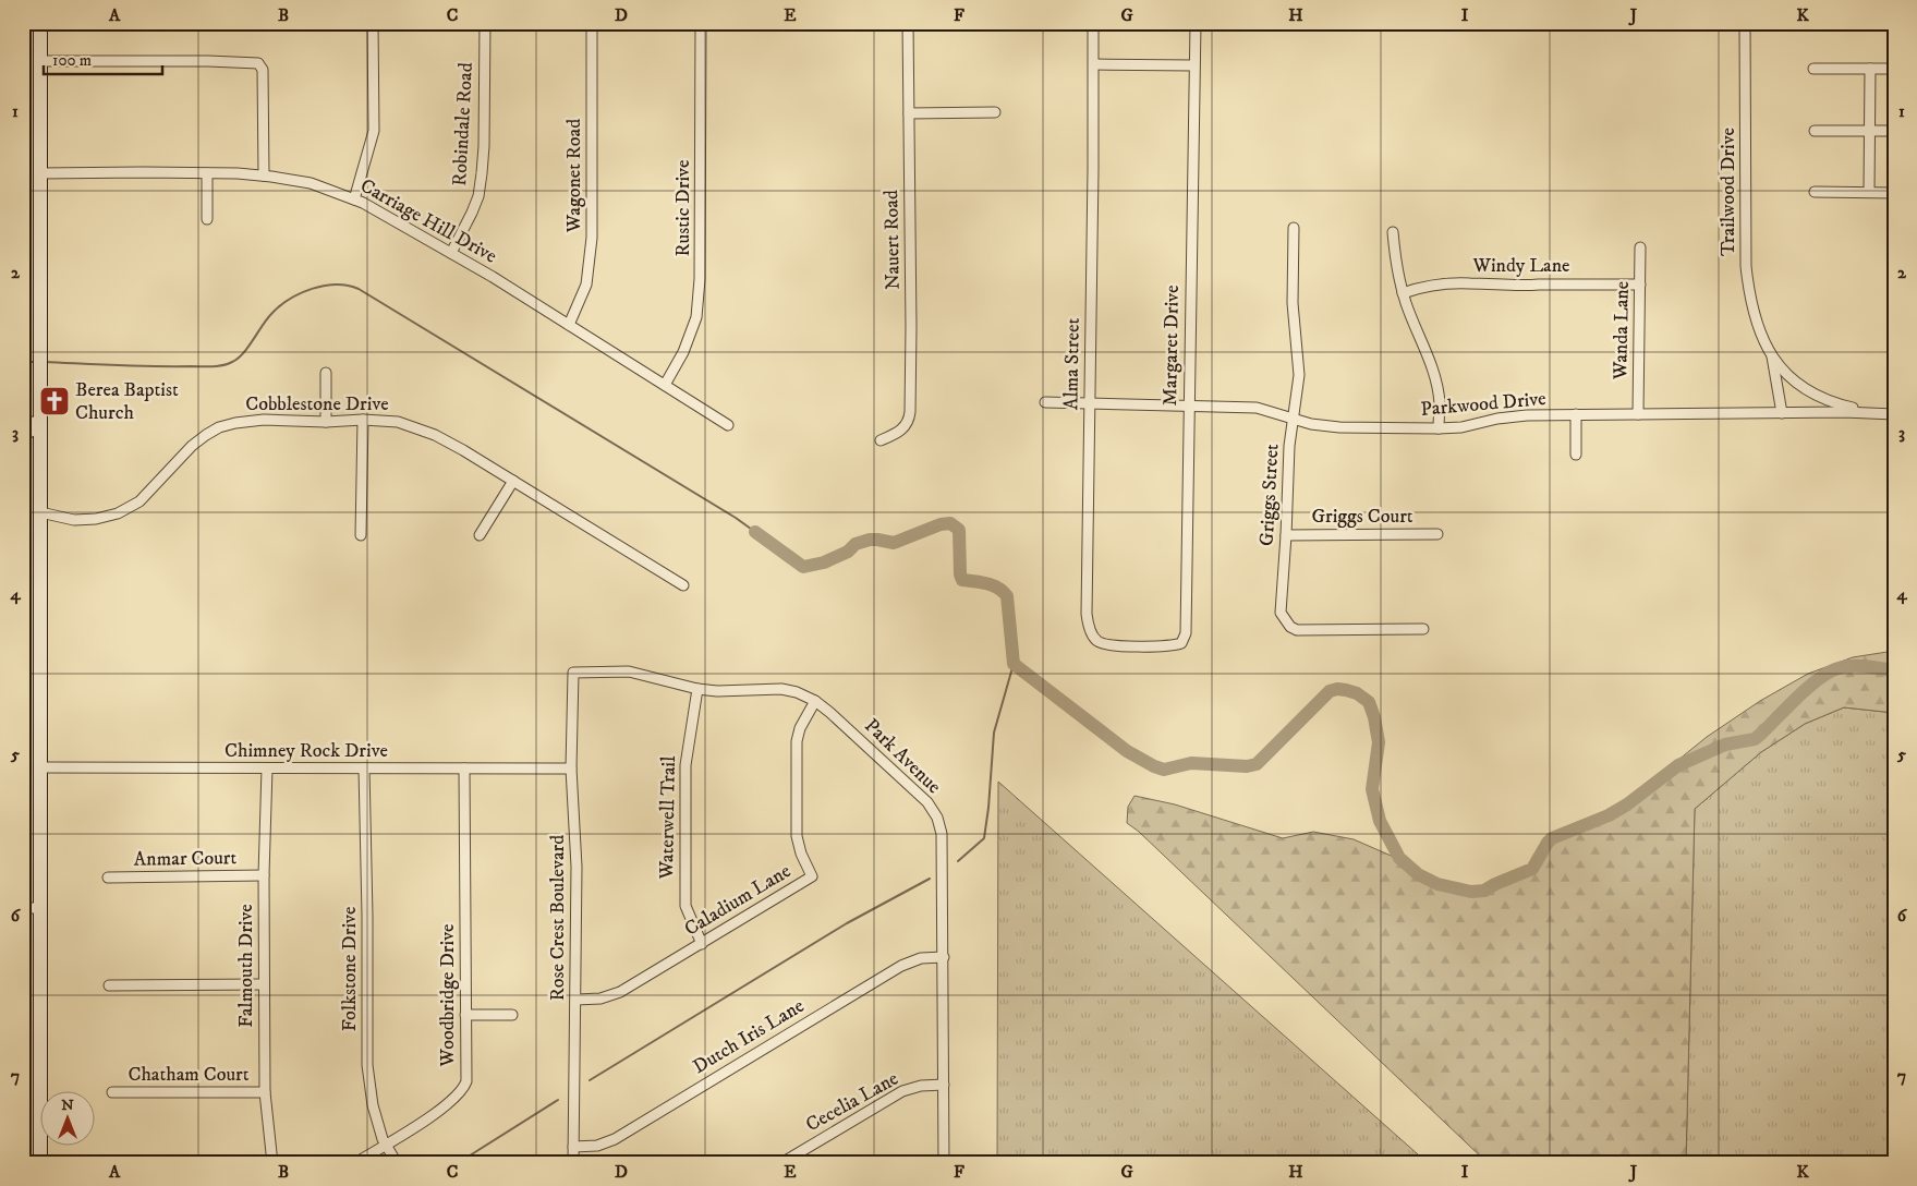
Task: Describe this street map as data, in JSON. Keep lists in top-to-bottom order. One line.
{"streets":{"street":["Robindale Road","Wagonet Road","Trailwood Drive","Rustic Drive","Carriage Hill Drive","Nauert Road","Windy Lane","Wanda Lane","Margaret Drive","Alma Street","Cobblestone Drive","Parkwood Drive","Griggs Street","Griggs Court","Chimney Rock Drive","Park Avenue","Waterwell Trail","Anmar Court","Caladium Lane","Rose Crest Boulevard","Falmouth Drive","Folkstone Drive","Woodbridge Drive","Dutch Iris Lane","Chatham Court","Cecelia Lane"]},"crossings":[["Robindale Road","Carriage Hill Drive"],["Wagonet Road","Carriage Hill Drive"],["Trailwood Drive","Parkwood Drive"],["Rustic Drive","Carriage Hill Drive"],["Windy Lane","Wanda Lane"],["Wanda Lane","Parkwood Drive"],["Margaret Drive","Alma Street"],["Margaret Drive","Parkwood Drive"],["Alma Street","Parkwood Drive"],["Parkwood Drive","Griggs Street"],["Griggs Street","Griggs Court"],["Chimney Rock Drive","Rose Crest Boulevard"],["Chimney Rock Drive","Falmouth Drive"],["Chimney Rock Drive","Folkstone Drive"],["Chimney Rock Drive","Woodbridge Drive"],["Park Avenue","Waterwell Trail"],["Park Avenue","Caladium Lane"],["Park Avenue","Rose Crest Boulevard"],["Park Avenue","Dutch Iris Lane"],["Park Avenue","Cecelia Lane"],["Waterwell Trail","Caladium Lane"],["Anmar Court","Falmouth Drive"],["Caladium Lane","Rose Crest Boulevard"],["Rose Crest Boulevard","Dutch Iris Lane"],["Falmouth Drive","Chatham Court"],["Folkstone Drive","Woodbridge Drive"]],"places":{"church":["Berea Baptist Church"]},"scale_bar":"100 m","north":"top","grid":{"columns":["A","B","C","D","E","F","G","H","I","J","K"],"rows":["1","2","3","4","5","6","7"]}}
